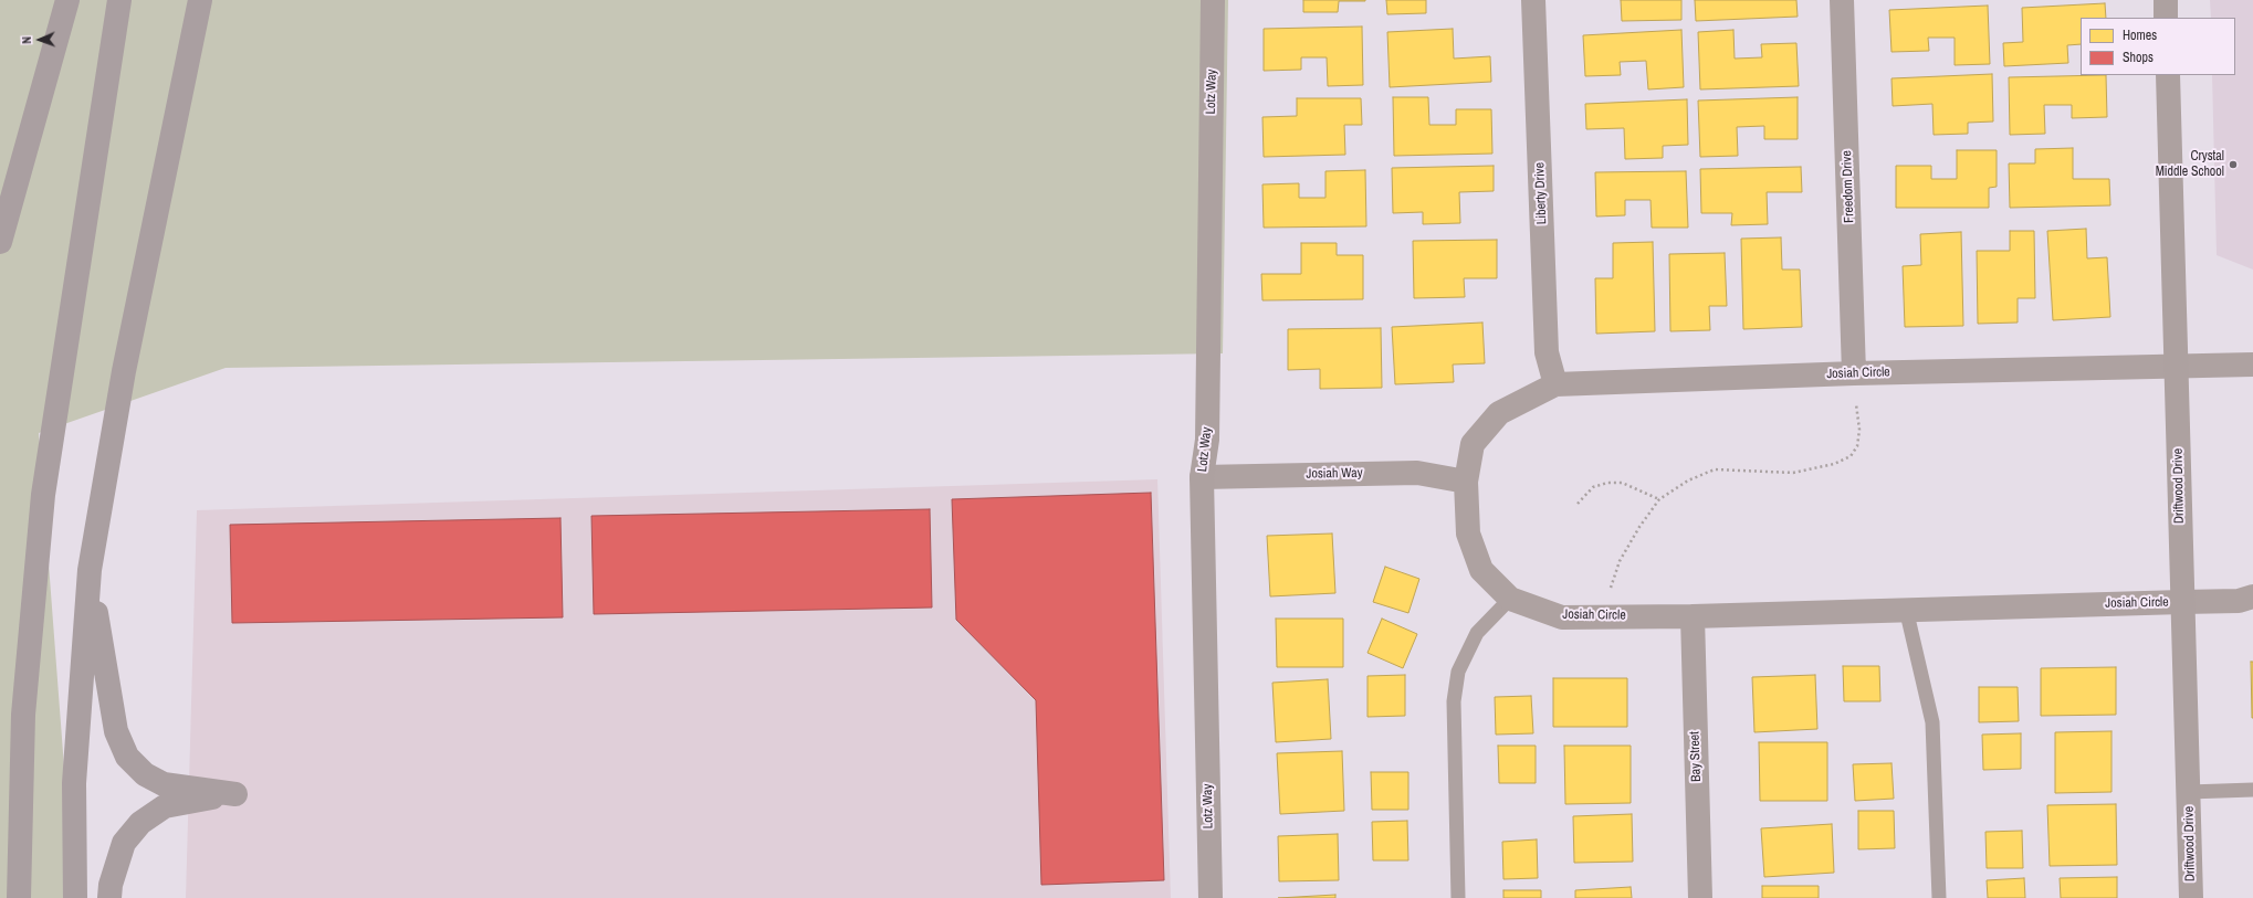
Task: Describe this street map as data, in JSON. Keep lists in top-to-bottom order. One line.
{"streets":{"street":["Lotz Way","Freedom Drive","Liberty Drive","Josiah Circle","Josiah Way","Driftwood Drive","Bay Street"]},"crossings":[["Lotz Way","Josiah Way"],["Freedom Drive","Josiah Circle"],["Liberty Drive","Josiah Circle"],["Josiah Circle","Josiah Way"],["Josiah Circle","Driftwood Drive"],["Josiah Circle","Bay Street"]],"places":["Crystal Middle School"],"legend":["Homes","Shops"],"north":"left"}
